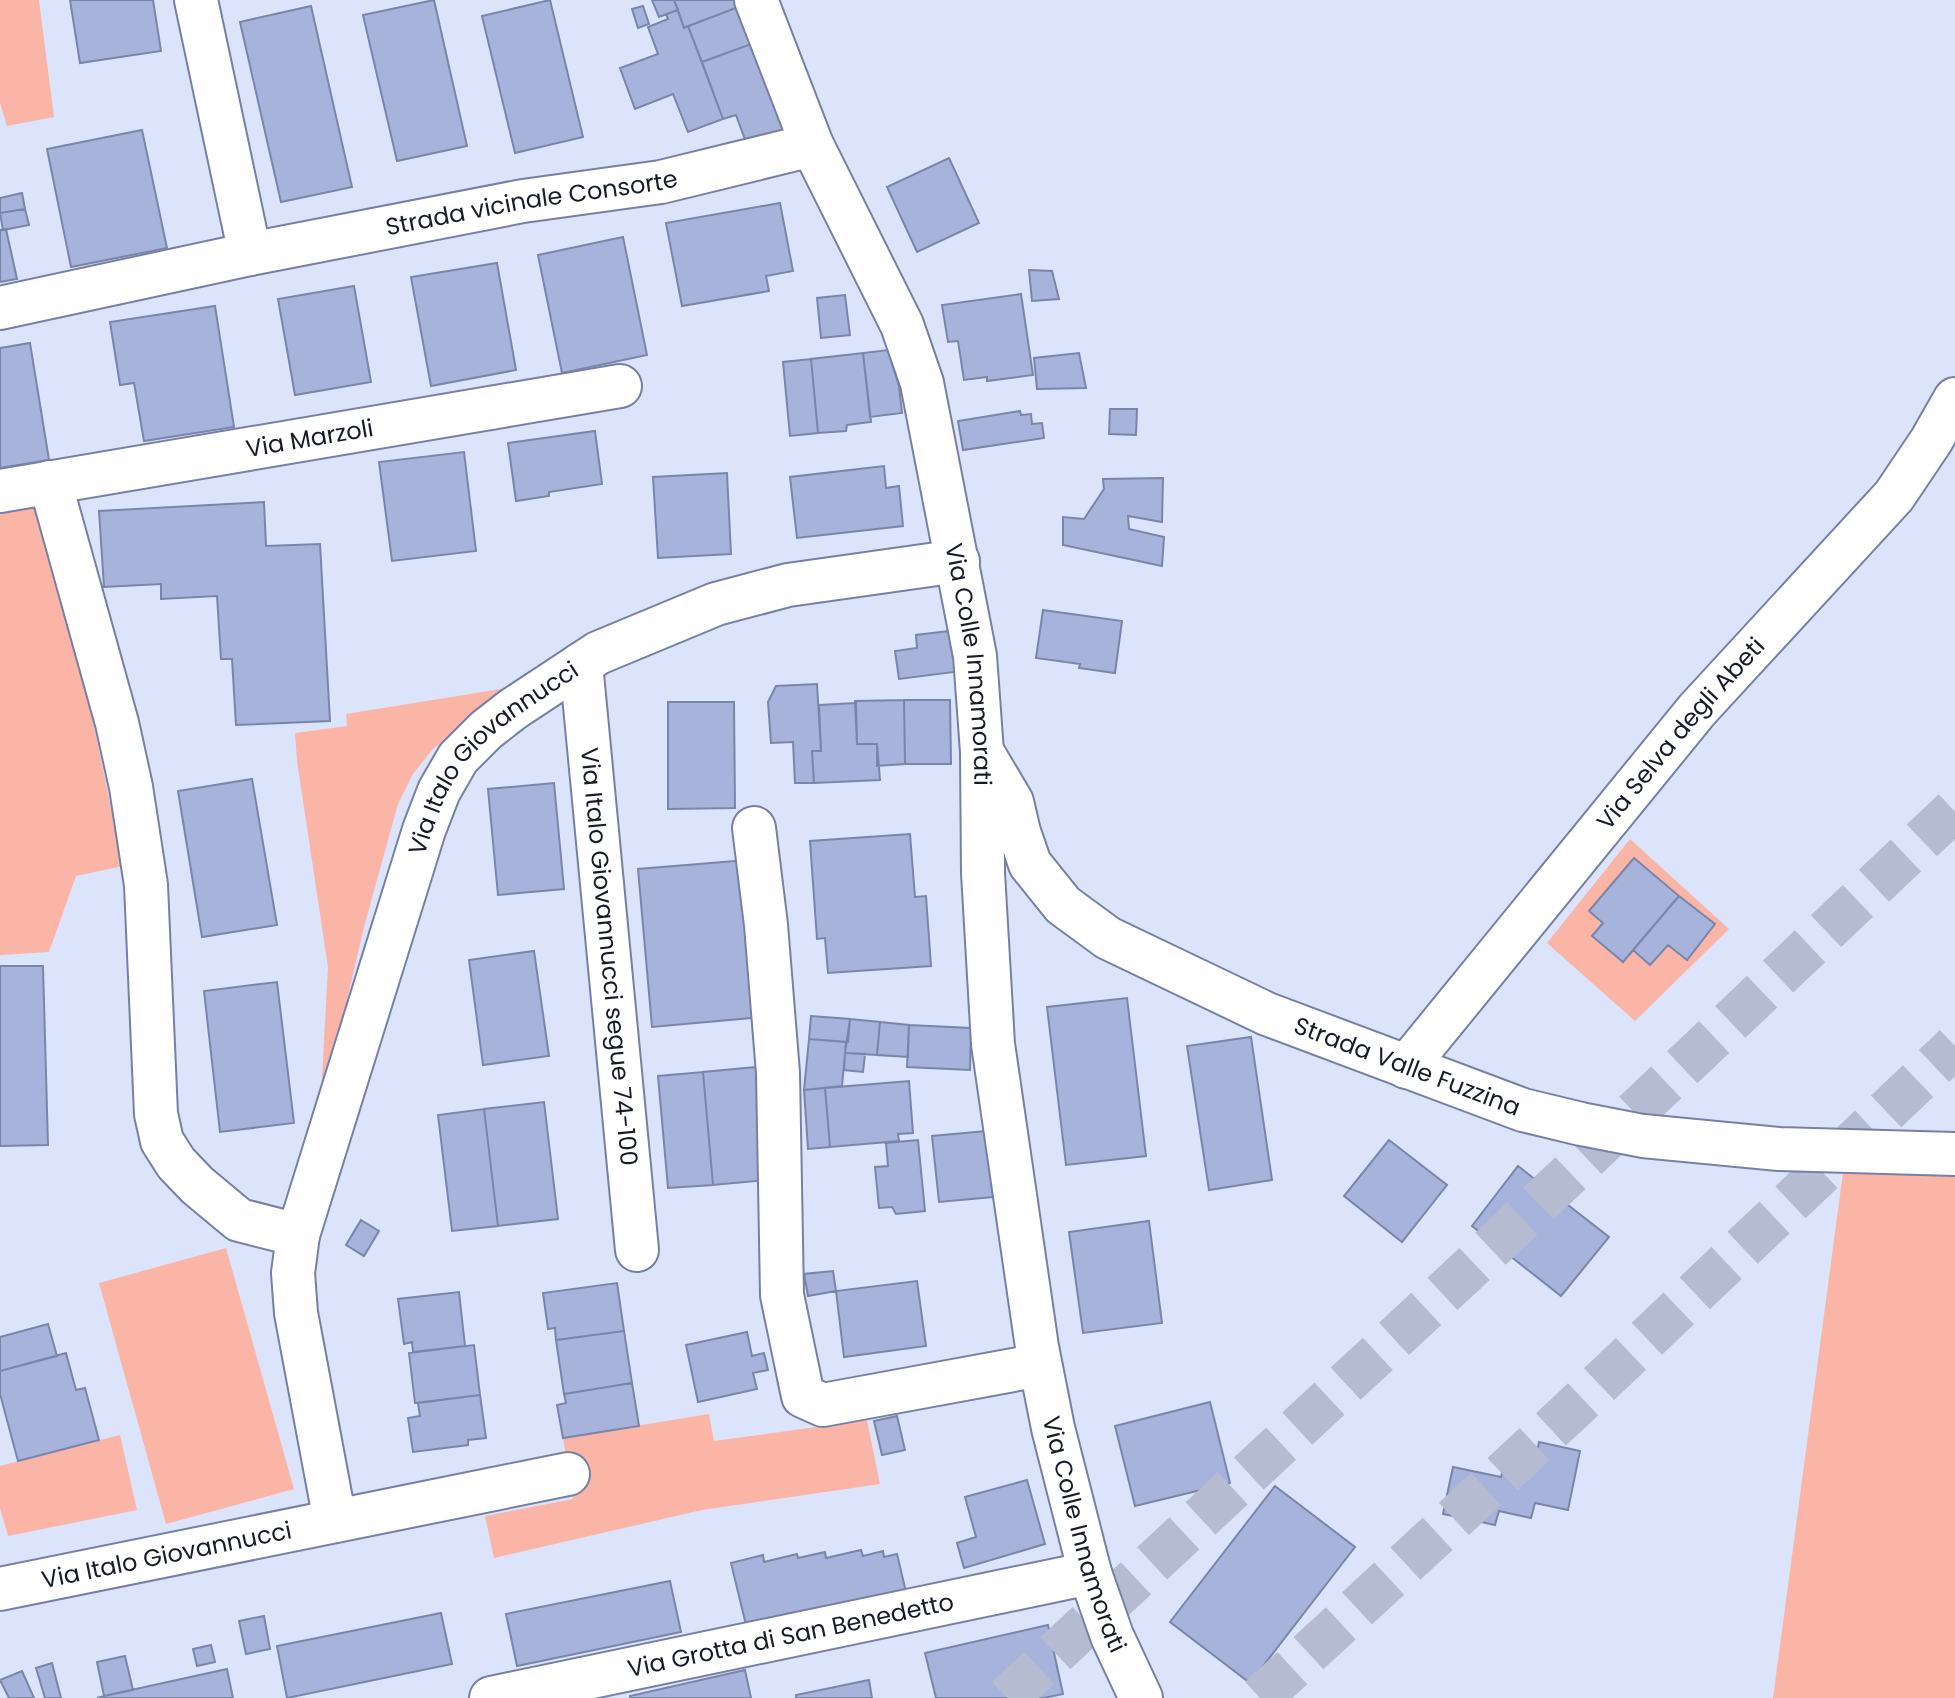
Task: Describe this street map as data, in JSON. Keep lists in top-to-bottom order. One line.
{"streets":{"street":["Strada vicinale Consorte","Via Marzoli","Via Colle Innamorati","Via Selva degli Abeti","Via Italo Giovannucci","Via Italo Giovannucci segue 74-100","Strada Valle Fuzzina","Via Grotta di San Benedetto"]},"crossings":[["Strada vicinale Consorte","Via Colle Innamorati"],["Via Colle Innamorati","Via Italo Giovannucci"],["Via Colle Innamorati","Strada Valle Fuzzina"],["Via Colle Innamorati","Via Grotta di San Benedetto"],["Via Selva degli Abeti","Strada Valle Fuzzina"],["Via Italo Giovannucci","Via Italo Giovannucci segue 74-100"]]}
